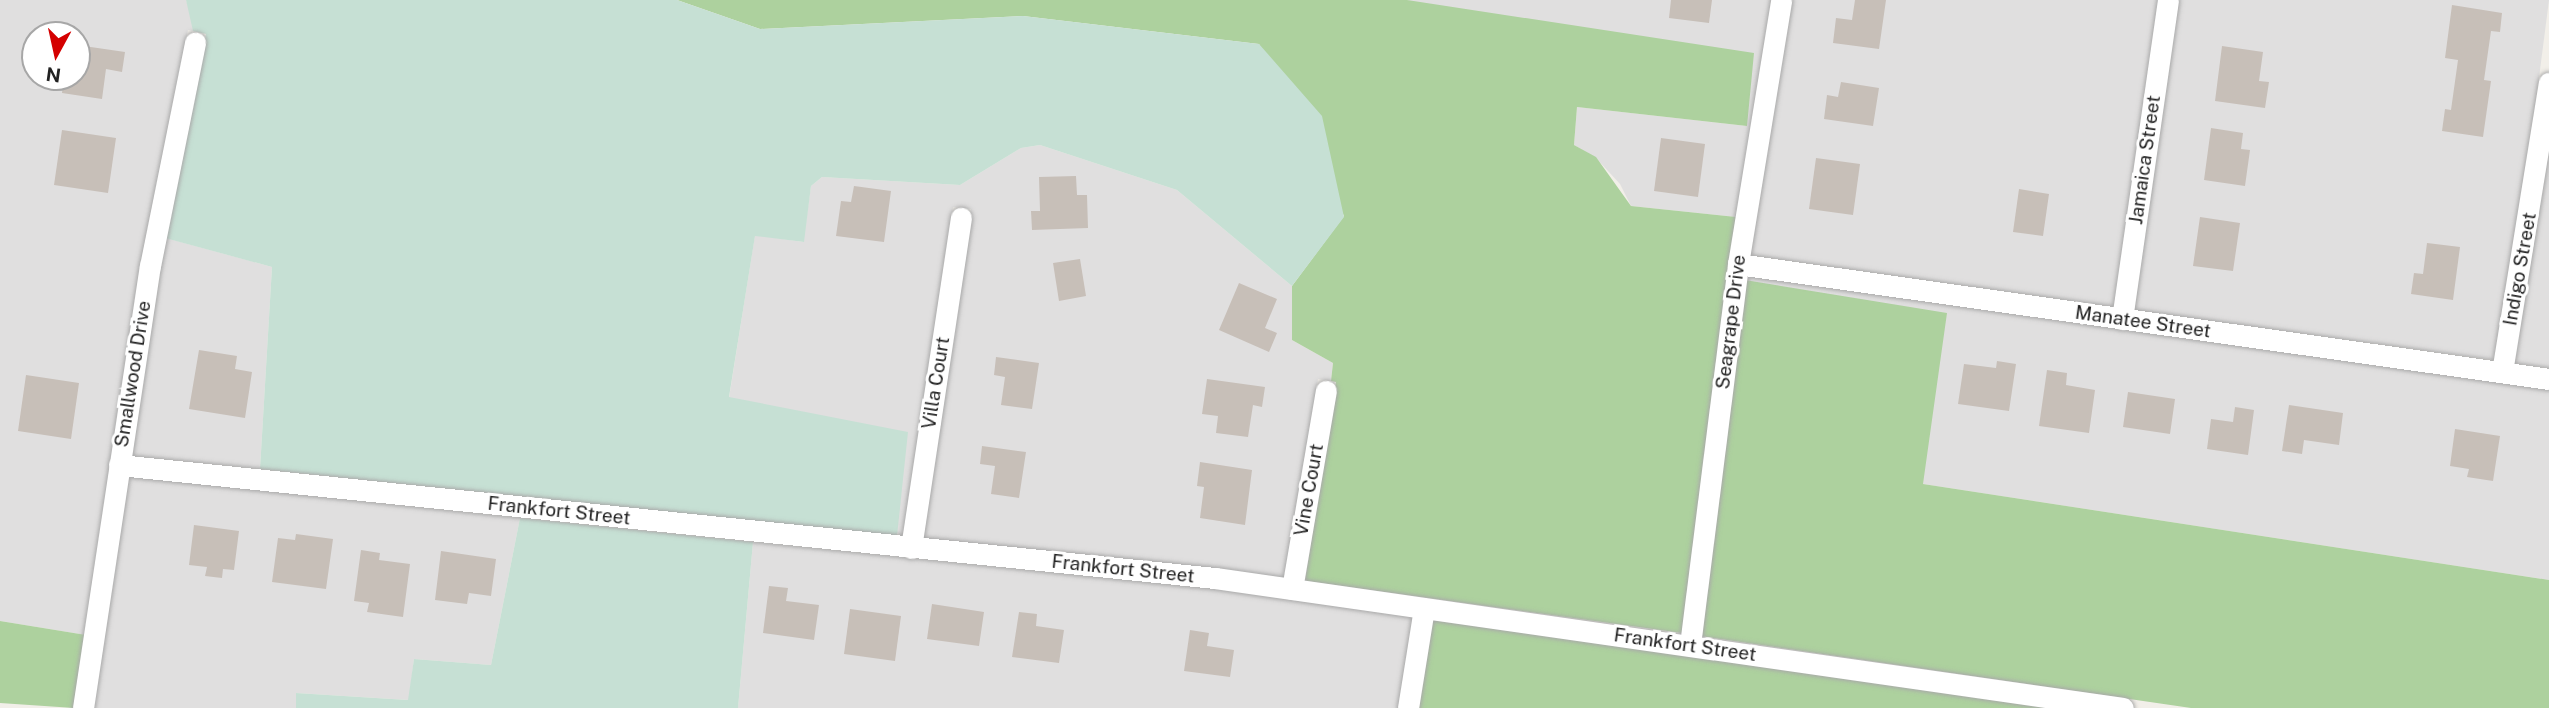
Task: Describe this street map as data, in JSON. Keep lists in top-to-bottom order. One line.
{"streets":{"street":["Jamaica Street","Indigo Street","Seagrape Drive","Manatee Street","Smallwood Drive","Villa Court","Vine Court","Frankfort Street"]},"crossings":[["Jamaica Street","Manatee Street"],["Indigo Street","Manatee Street"],["Seagrape Drive","Manatee Street"],["Seagrape Drive","Frankfort Street"],["Smallwood Drive","Frankfort Street"],["Villa Court","Frankfort Street"],["Vine Court","Frankfort Street"]],"north":"bottom"}
